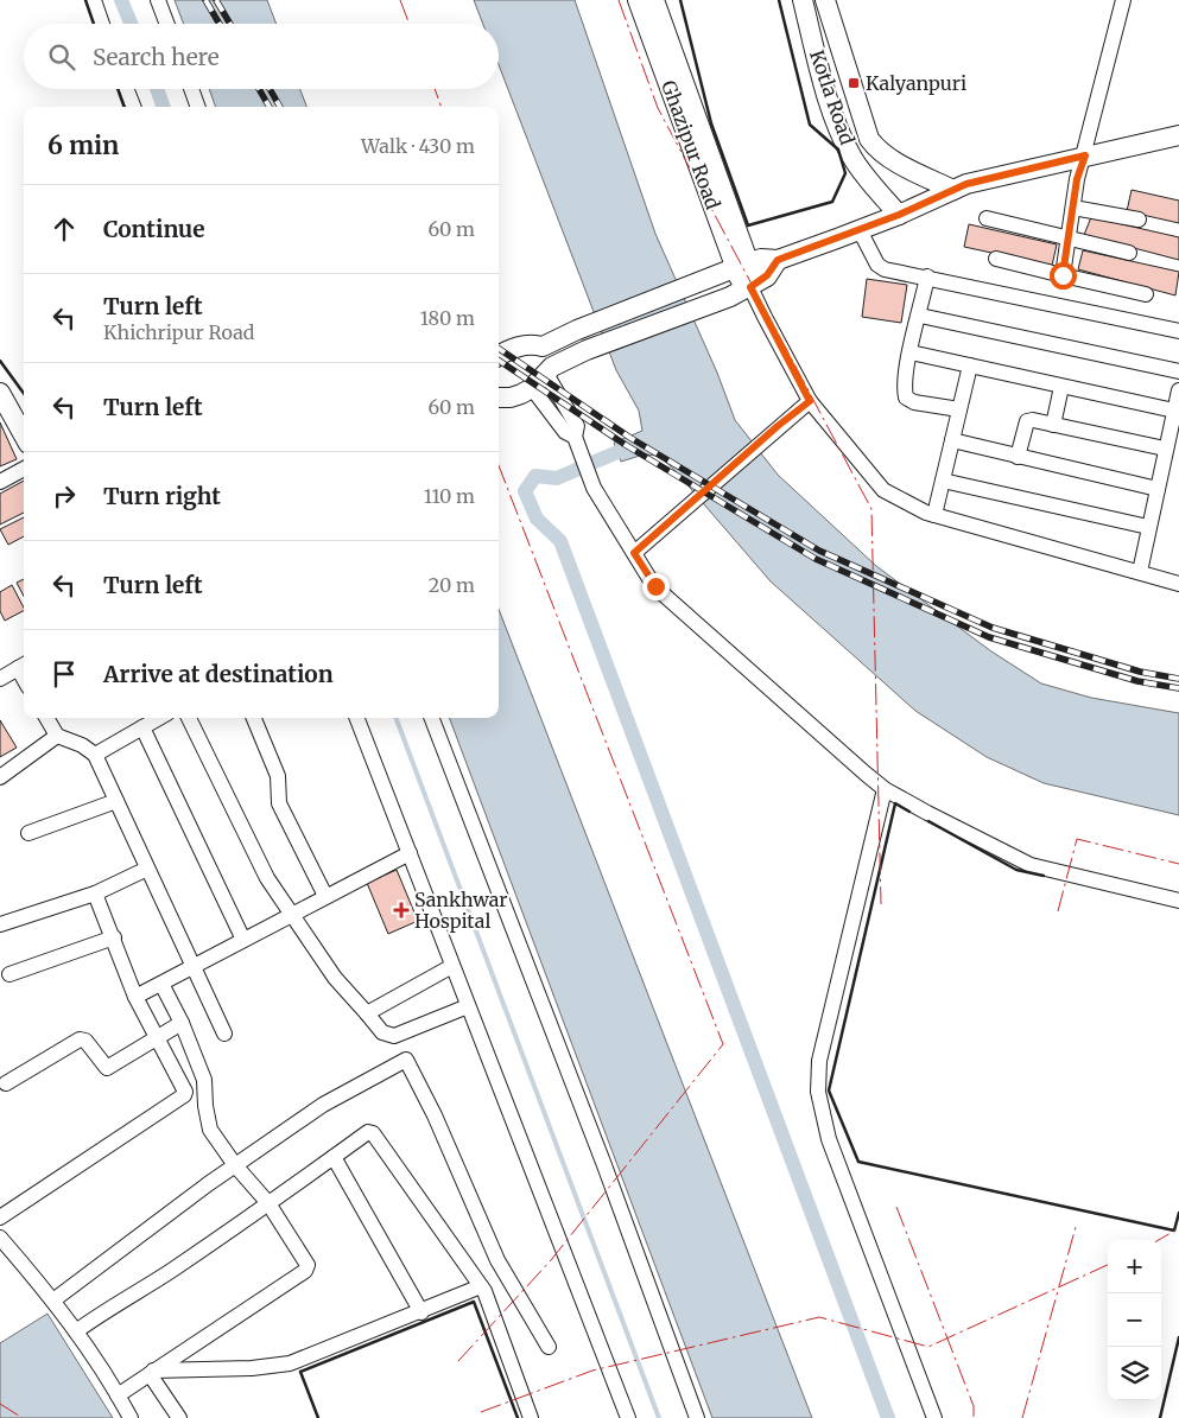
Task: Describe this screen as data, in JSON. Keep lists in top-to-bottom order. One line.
{"streets":{"main road":["Kotla Road","Ghazipur Road"]},"places":{"transit":["Kalyanpuri"],"health":["Sankhwar Hospital"]},"page":{"search":"Search here","heading":["6 min","Walk · 430 m"],"list":[["Continue","60 m"],["Turn left","Khichripur Road","180 m"],["Turn left","60 m"],["Turn right","110 m"],["Turn left","20 m"],"Arrive at destination"],"map_buttons":["+","−"]}}
